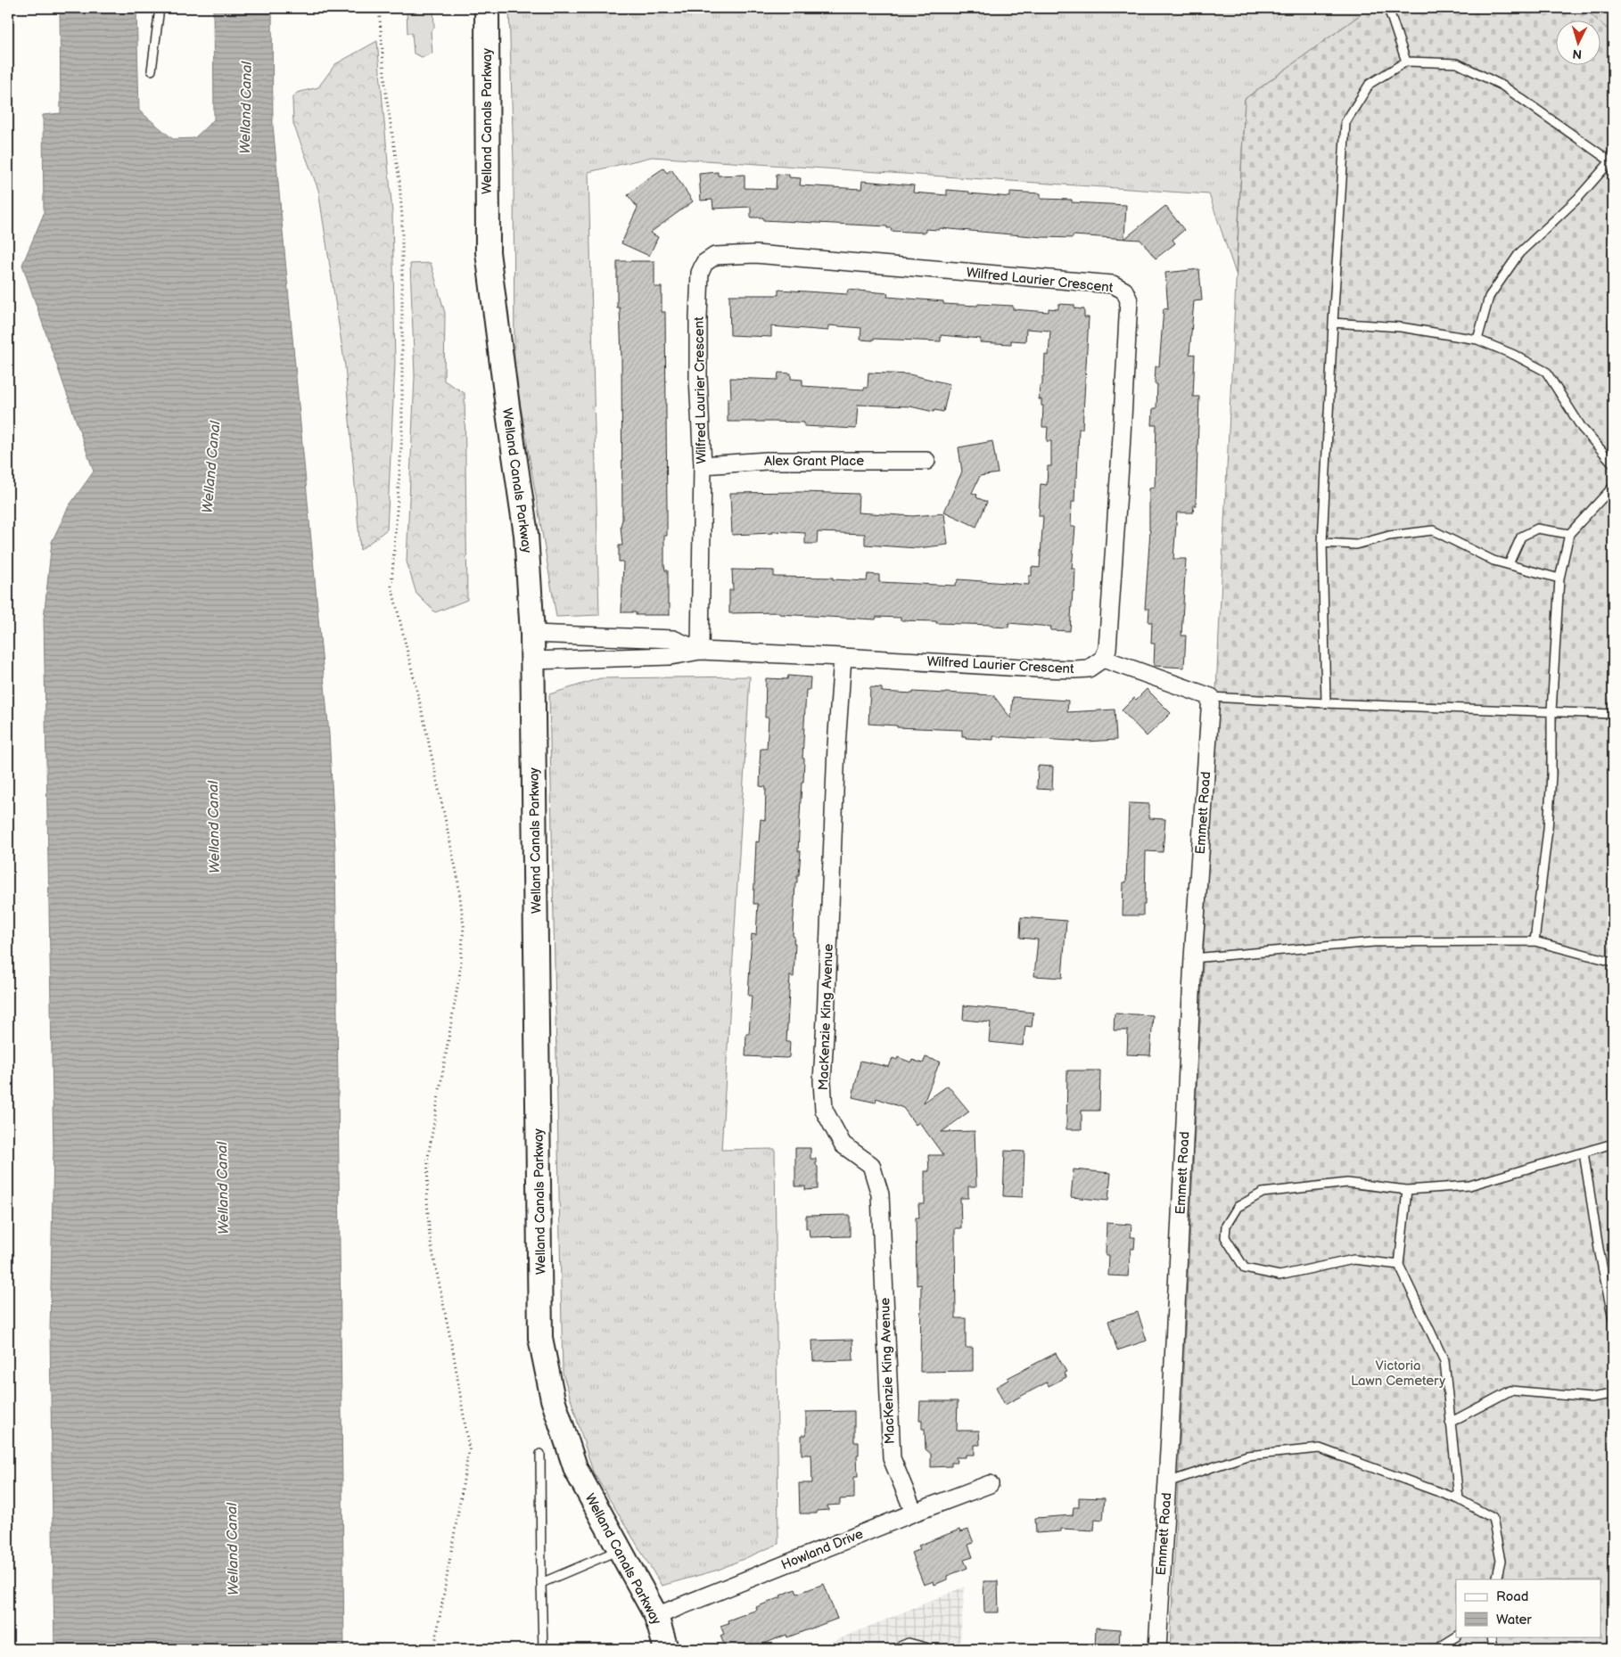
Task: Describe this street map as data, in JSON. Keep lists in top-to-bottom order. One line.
{"streets":{"main road":["Welland Canals Parkway"],"street":["Wilfred Laurier Crescent","Alex Grant Place","Emmett Road","MacKenzie King Avenue","Howland Drive"]},"crossings":[["Welland Canals Parkway","Wilfred Laurier Crescent"],["Welland Canals Parkway","Howland Drive"],["Wilfred Laurier Crescent","Alex Grant Place"],["Wilfred Laurier Crescent","MacKenzie King Avenue"],["MacKenzie King Avenue","Howland Drive"]],"water":["Welland Canal"],"parks":["Victoria Lawn Cemetery"],"legend":["Road","Water"],"north":"bottom"}
